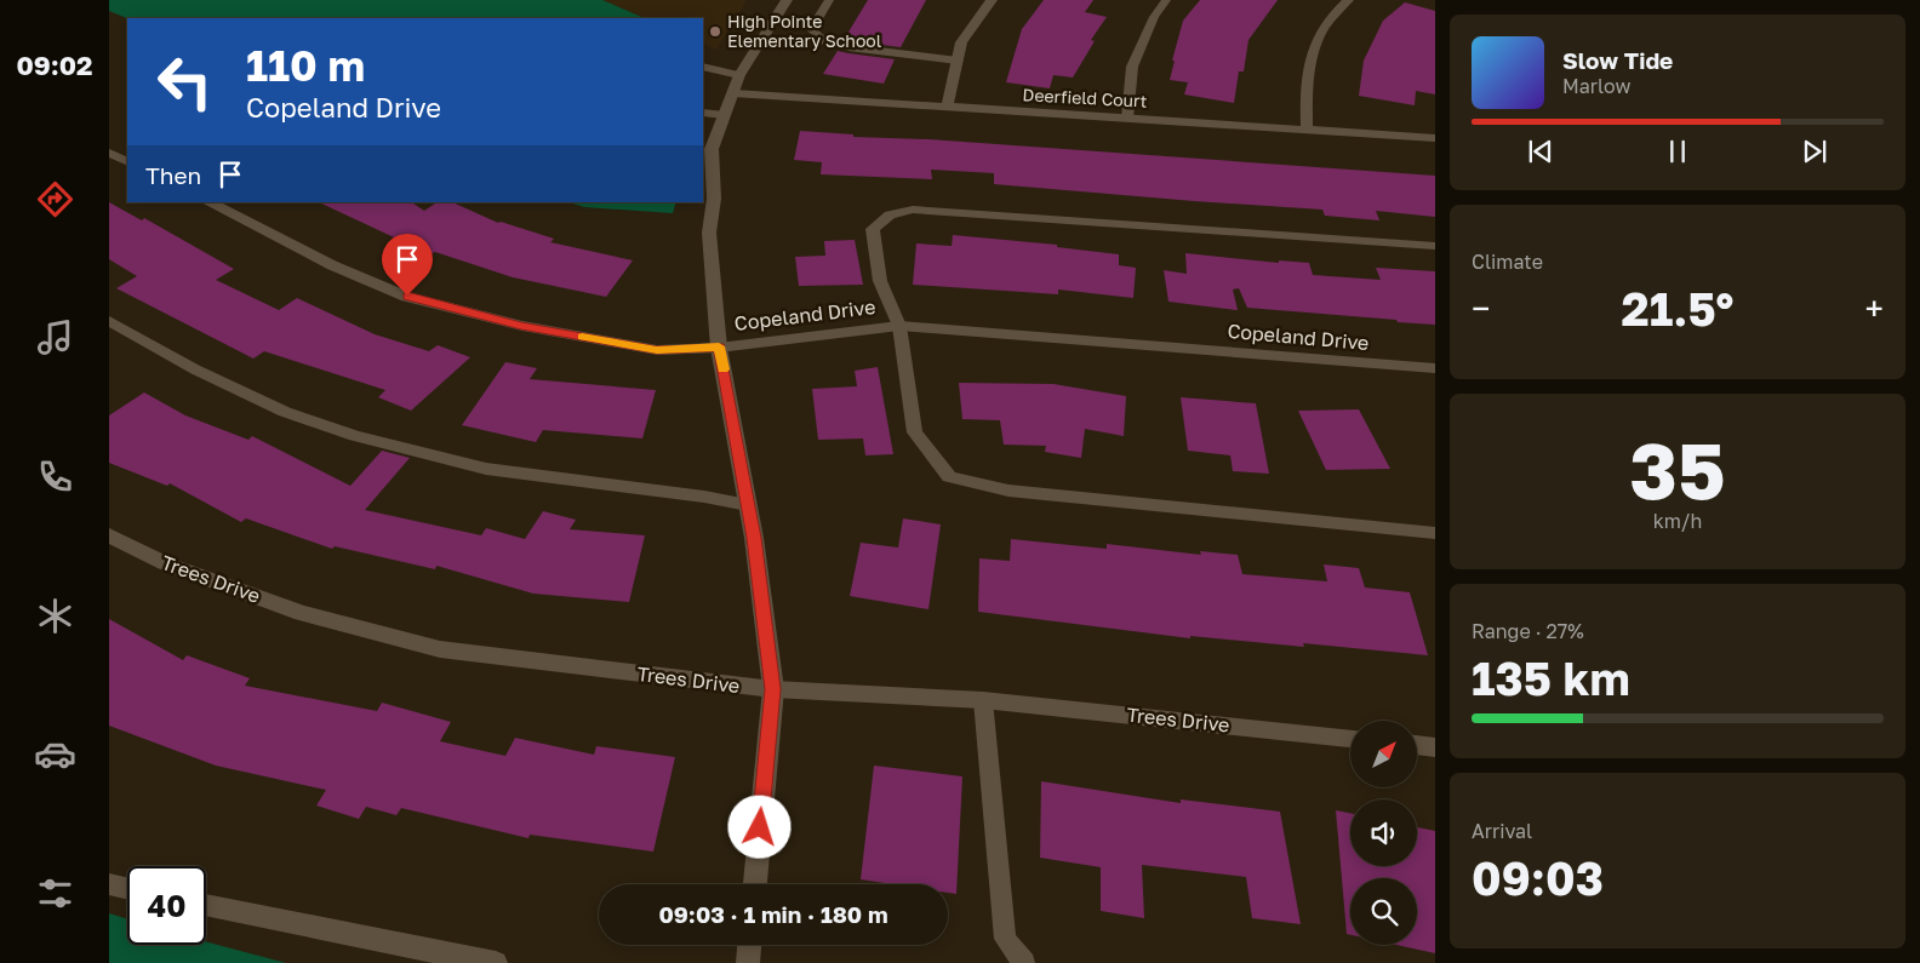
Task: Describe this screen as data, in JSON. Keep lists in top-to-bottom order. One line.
{"streets":{"street":["Deerfield Court","Copeland Drive","Trees Drive"]},"places":["High Pointe Elementary School"],"north":"top right","page":{"tabs":"09:02","turn":["110 m","Copeland Drive"],"song":["Slow Tide","Marlow"],"then":"Then","tile":["Climate",["35","km/h"],["Range · 27%","135 km"],["Arrival","09:03"]],"heat":["−","21.5°","+"],"limit":"40","trip":"09:03 · 1 min · 180 m"}}
